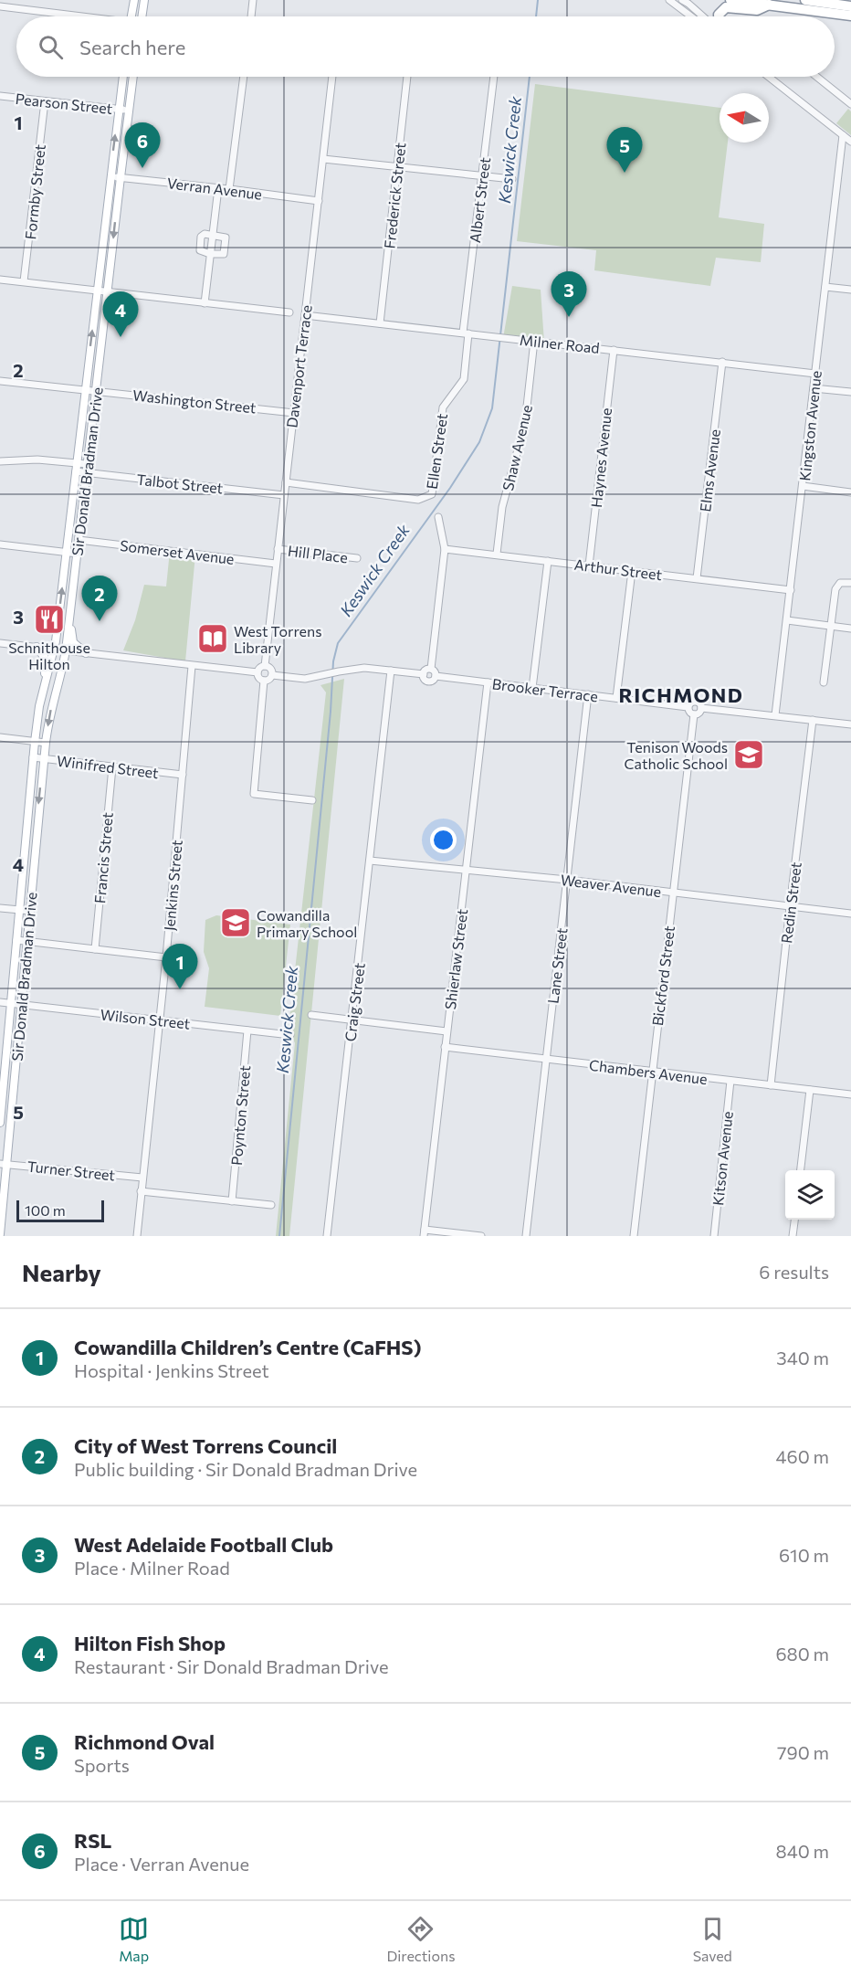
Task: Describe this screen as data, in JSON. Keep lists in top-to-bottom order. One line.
{"streets":{"main road":["Sir Donald Bradman Drive"],"street":["Pearson Street","Verran Avenue","Formby Street","Frederick Street","Albert Street","Milner Road","Davenport Terrace","Washington Street","Kingston Avenue","Shaw Avenue","Ellen Street","Haynes Avenue","Elms Avenue","Talbot Street","Somerset Avenue","Hill Place","Arthur Street","Brooker Terrace","Winifred Street","Francis Street","Jenkins Street","Weaver Avenue","Redin Street","Shierlaw Street","Lane Street","Bickford Street","Craig Street","Wilson Street","Chambers Avenue","Poynton Street","Kitson Avenue","Turner Street"]},"crossings":[["Pearson Street","Formby Street"],["Pearson Street","Sir Donald Bradman Drive"],["Verran Avenue","Davenport Terrace"],["Verran Avenue","Sir Donald Bradman Drive"],["Frederick Street","Milner Road"],["Albert Street","Milner Road"],["Albert Street","Ellen Street"],["Milner Road","Davenport Terrace"],["Milner Road","Kingston Avenue"],["Milner Road","Shaw Avenue"],["Milner Road","Ellen Street"],["Milner Road","Haynes Avenue"],["Milner Road","Elms Avenue"],["Davenport Terrace","Washington Street"],["Davenport Terrace","Ellen Street"],["Davenport Terrace","Talbot Street"],["Davenport Terrace","Somerset Avenue"],["Davenport Terrace","Hill Place"],["Washington Street","Sir Donald Bradman Drive"],["Kingston Avenue","Arthur Street"],["Shaw Avenue","Arthur Street"],["Haynes Avenue","Arthur Street"],["Elms Avenue","Arthur Street"],["Sir Donald Bradman Drive","Talbot Street"],["Sir Donald Bradman Drive","Somerset Avenue"],["Sir Donald Bradman Drive","Winifred Street"],["Sir Donald Bradman Drive","Wilson Street"],["Sir Donald Bradman Drive","Turner Street"],["Brooker Terrace","Shierlaw Street"],["Brooker Terrace","Lane Street"],["Brooker Terrace","Bickford Street"],["Winifred Street","Francis Street"],["Winifred Street","Jenkins Street"],["Jenkins Street","Wilson Street"],["Jenkins Street","Turner Street"],["Weaver Avenue","Redin Street"],["Weaver Avenue","Shierlaw Street"],["Weaver Avenue","Lane Street"],["Weaver Avenue","Bickford Street"],["Weaver Avenue","Craig Street"],["Redin Street","Chambers Avenue"],["Shierlaw Street","Chambers Avenue"],["Lane Street","Chambers Avenue"],["Bickford Street","Chambers Avenue"],["Wilson Street","Poynton Street"],["Chambers Avenue","Kitson Avenue"]],"districts":["RICHMOND"],"water":["Keswick Creek"],"places":{"restaurant":["Schnithouse Hilton"],"library":["West Torrens Library"],"school or university":["Tenison Woods Catholic School","Cowandilla Primary School"]},"scale_bar":"100 m","north":"left","page":{"search":"Search here","pins":["6","5","3","4","2","1"],"scale":"100 m","heading":["Nearby","6 results"],"list":[{"mark":"1","name":"Cowandilla Children’s Centre (CaFHS)","note":"Hospital · Jenkins Street","value":"340 m"},{"mark":"2","name":"City of West Torrens Council","note":"Public building · Sir Donald Bradman Drive","value":"460 m"},{"mark":"3","name":"West Adelaide Football Club","note":"Place · Milner Road","value":"610 m"},{"mark":"4","name":"Hilton Fish Shop","note":"Restaurant · Sir Donald Bradman Drive","value":"680 m"},{"mark":"5","name":"Richmond Oval","note":"Sports","value":"790 m"},{"mark":"6","name":"RSL","note":"Place · Verran Avenue","value":"840 m"}],"nav":["Map","Directions","Saved"]},"grid":{"rows":["1","2","3","4","5"]}}
